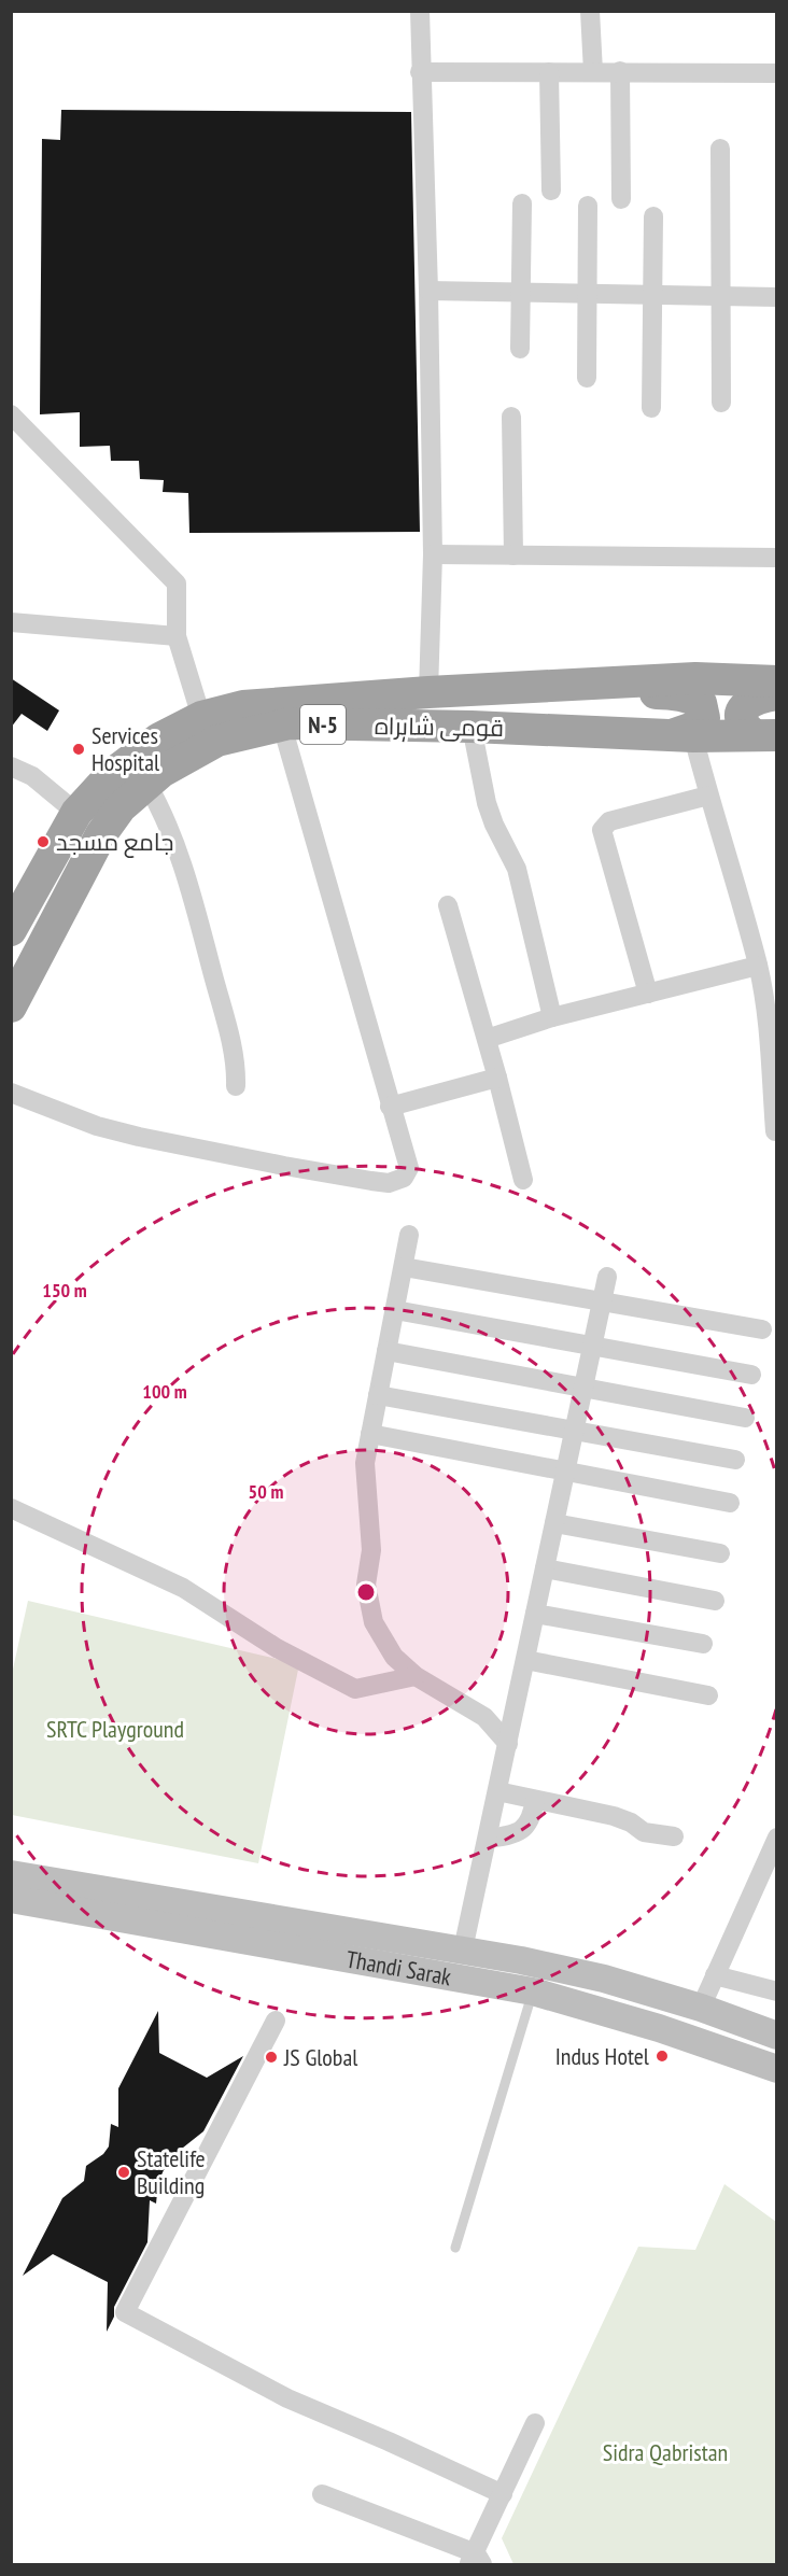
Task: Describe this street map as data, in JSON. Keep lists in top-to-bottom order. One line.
{"streets":{"highway":["N-5","قومی شاہراہ"],"main road":["Thandi Sarak"]},"parks":["SRTC Playground","Sidra Qabristan"],"places":["Services Hospital","جامع مسجد","Indus Hotel","JS Global","Statelife Building"],"rings":["150 m","100 m","50 m"]}
